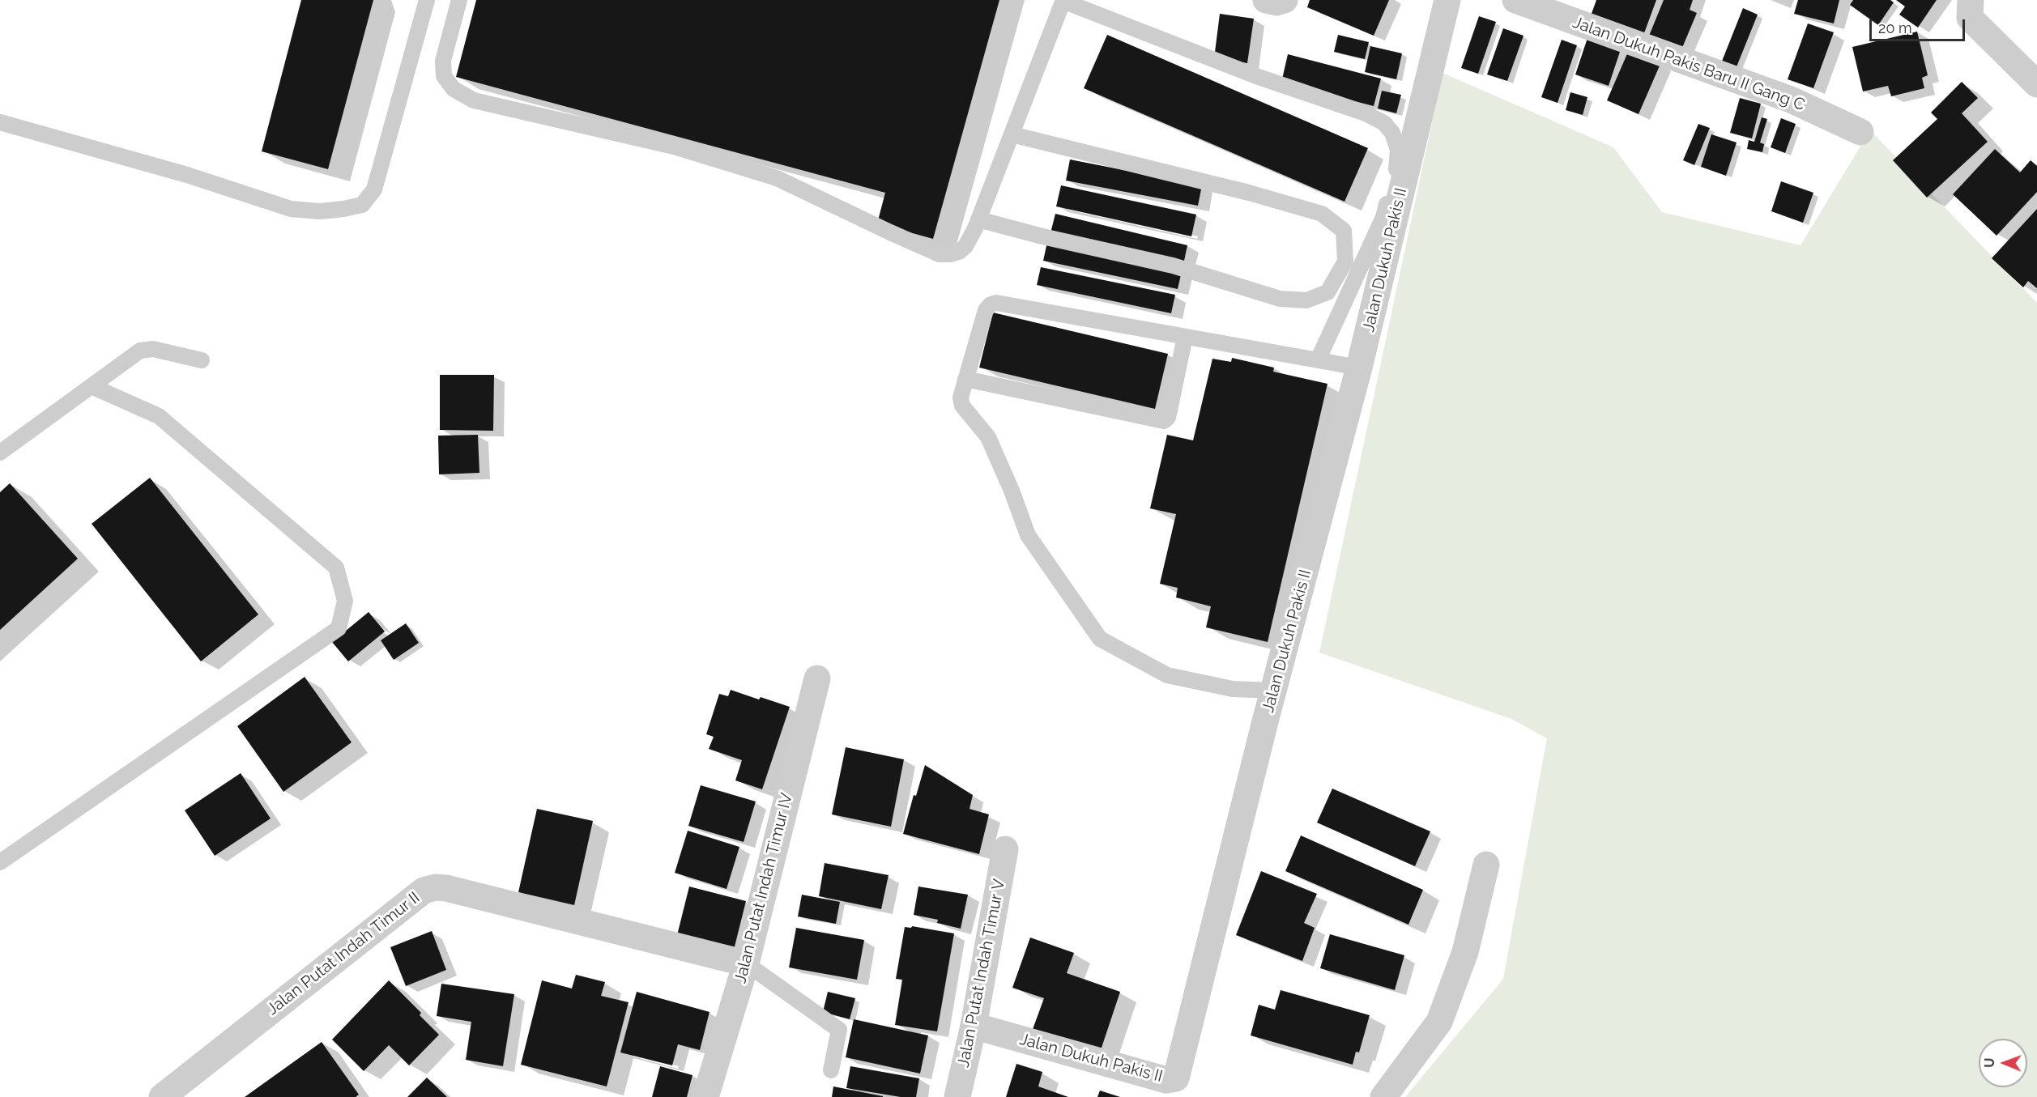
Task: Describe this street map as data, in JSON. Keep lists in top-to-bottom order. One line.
{"streets":{"street":["Jalan Dukuh Pakis Baru II Gang C","Jalan Dukuh Pakis II","Jalan Putat Indah Timur IV","Jalan Putat Indah Timur II","Jalan Putat Indah Timur V"]},"crossings":[["Jalan Dukuh Pakis II","Jalan Putat Indah Timur V"],["Jalan Putat Indah Timur IV","Jalan Putat Indah Timur II"]],"scale_bar":"20 m","north":"left"}
